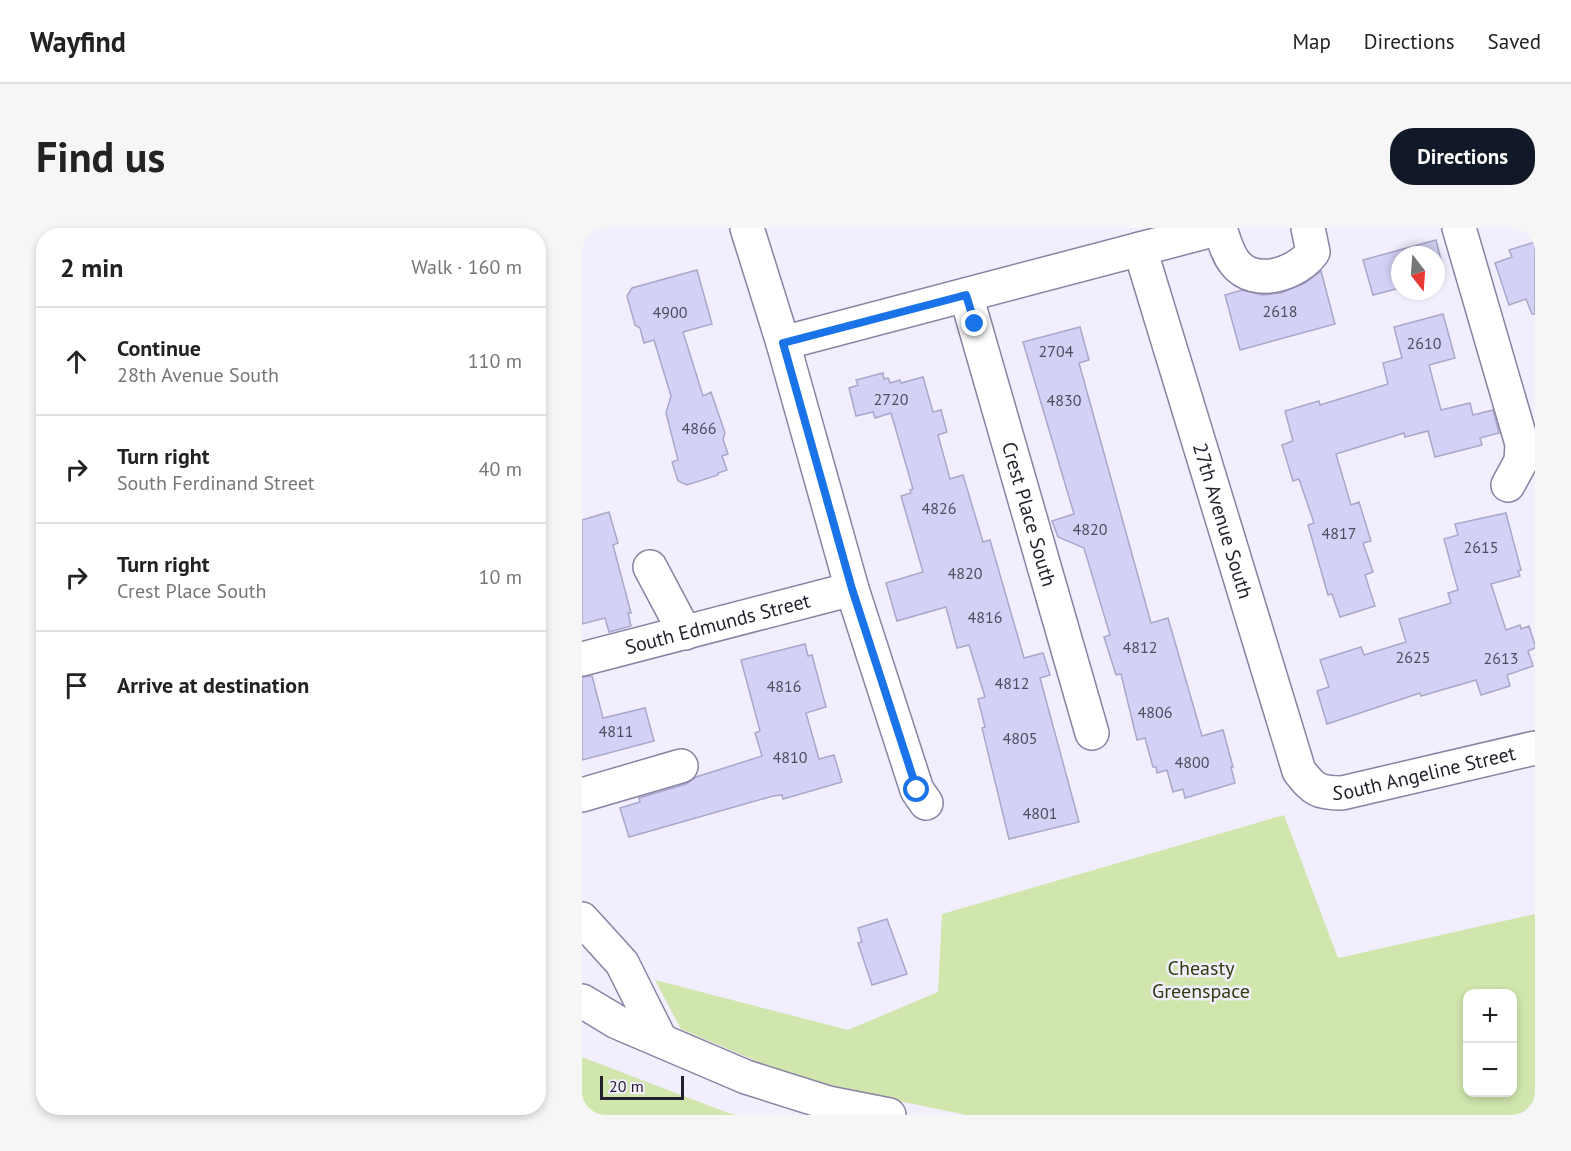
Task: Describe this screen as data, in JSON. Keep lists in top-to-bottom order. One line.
{"streets":{"street":["Crest Place South","27th Avenue South","South Edmunds Street","South Angeline Street"]},"crossings":[["27th Avenue South","South Angeline Street"]],"parks":["Cheasty Greenspace"],"house_numbers":["2618","4900","2610","2704","2720","4830","4866","4826","4820","4817","2615","4820","4816","4812","2625","2613","4812","4816","4806","4811","4805","4810","4800","4801"],"scale_bar":"20 m","north":"bottom","page":{"header":"Wayfind","nav":["Map","Directions","Saved"],"buttons":"Directions","title":"Find us","heading":["2 min","Walk · 160 m"],"list":[["Continue","28th Avenue South","110 m"],["Turn right","South Ferdinand Street","40 m"],["Turn right","Crest Place South","10 m"],"Arrive at destination"],"map_buttons":["+","−"],"scale":"20 m"}}
